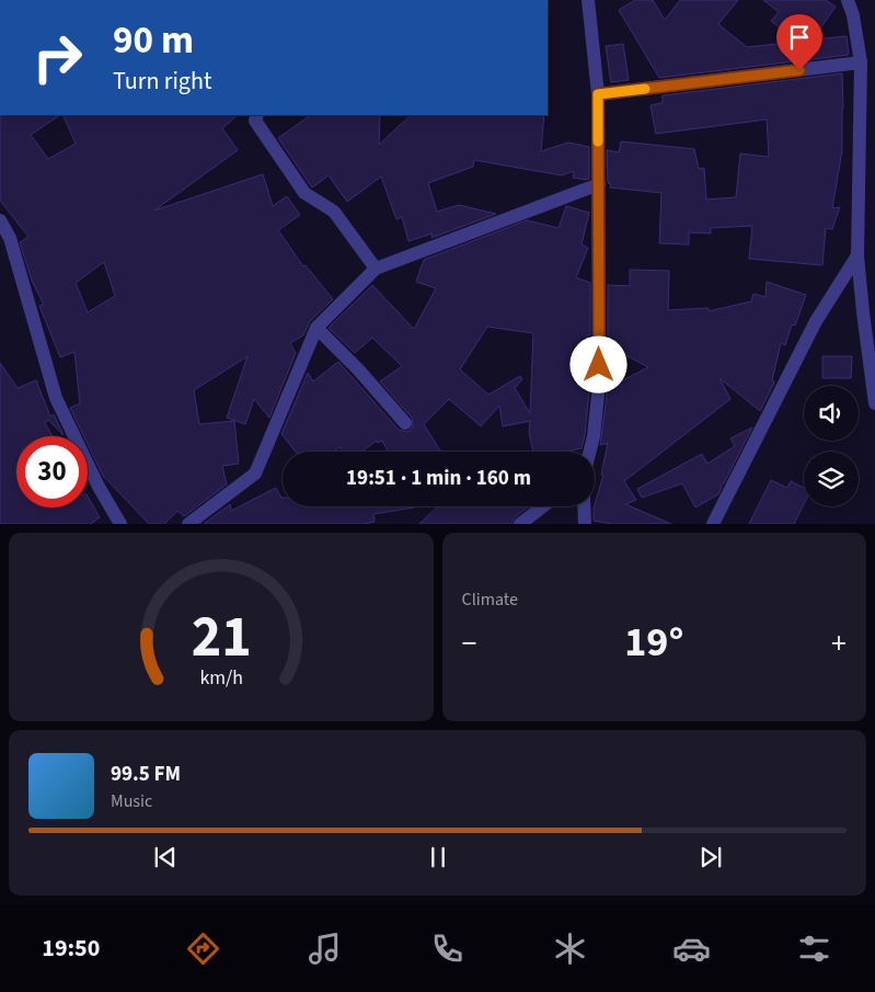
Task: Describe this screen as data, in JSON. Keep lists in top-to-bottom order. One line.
{"page":{"turn":["90 m","Turn right"],"limit":"30","trip":"19:51 · 1 min · 160 m","tile":"Climate","heat":["−","19°","+"],"song":["99.5 FM","Music"],"tabs":"19:50","gauge":["21","km/h"]}}
